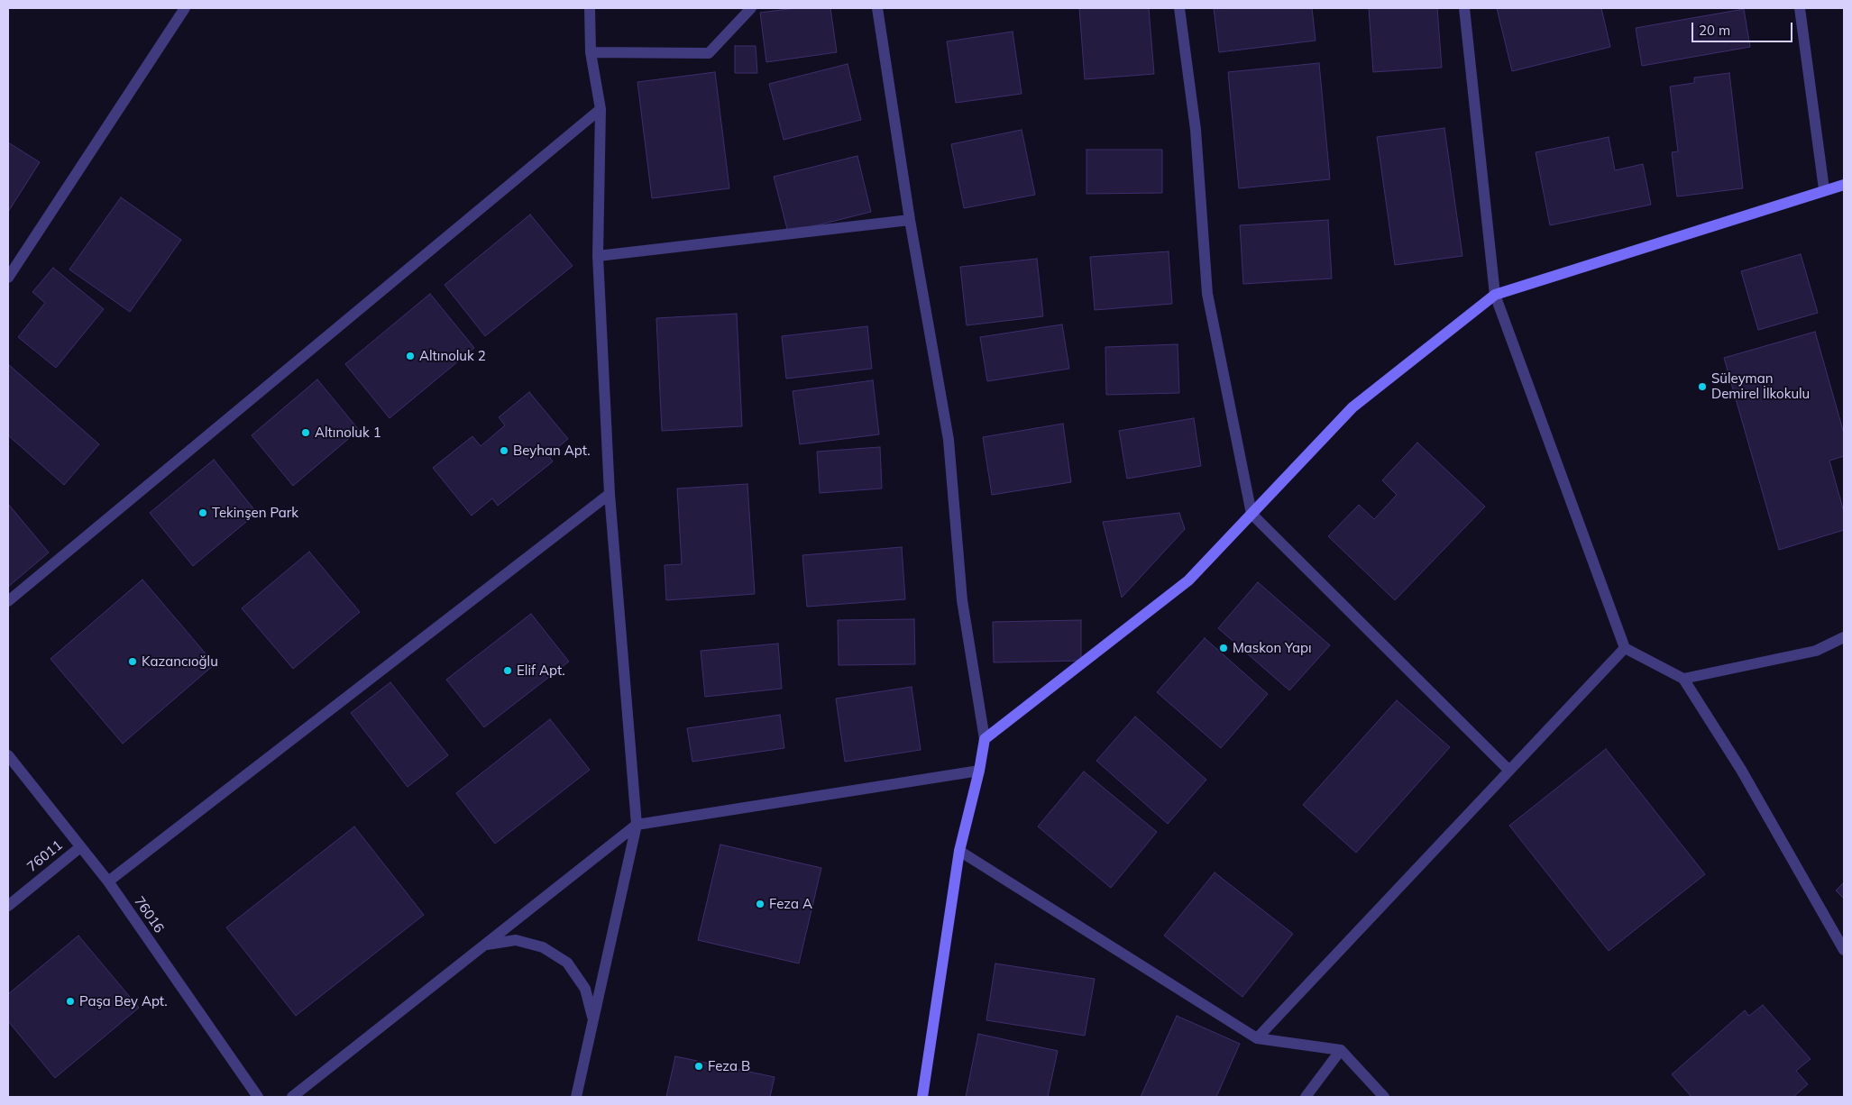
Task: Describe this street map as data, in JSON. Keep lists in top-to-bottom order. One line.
{"streets":{"street":["76011","76016"]},"crossings":[["76011","76016"]],"places":["Altınoluk 2","Süleyman Demirel İlkokulu","Altınoluk 1","Beyhan Apt.","Tekinşen Park","Maskon Yapı","Kazancıoğlu","Elif Apt.","Feza A","Paşa Bey Apt.","Feza B"],"scale_bar":"20 m"}
